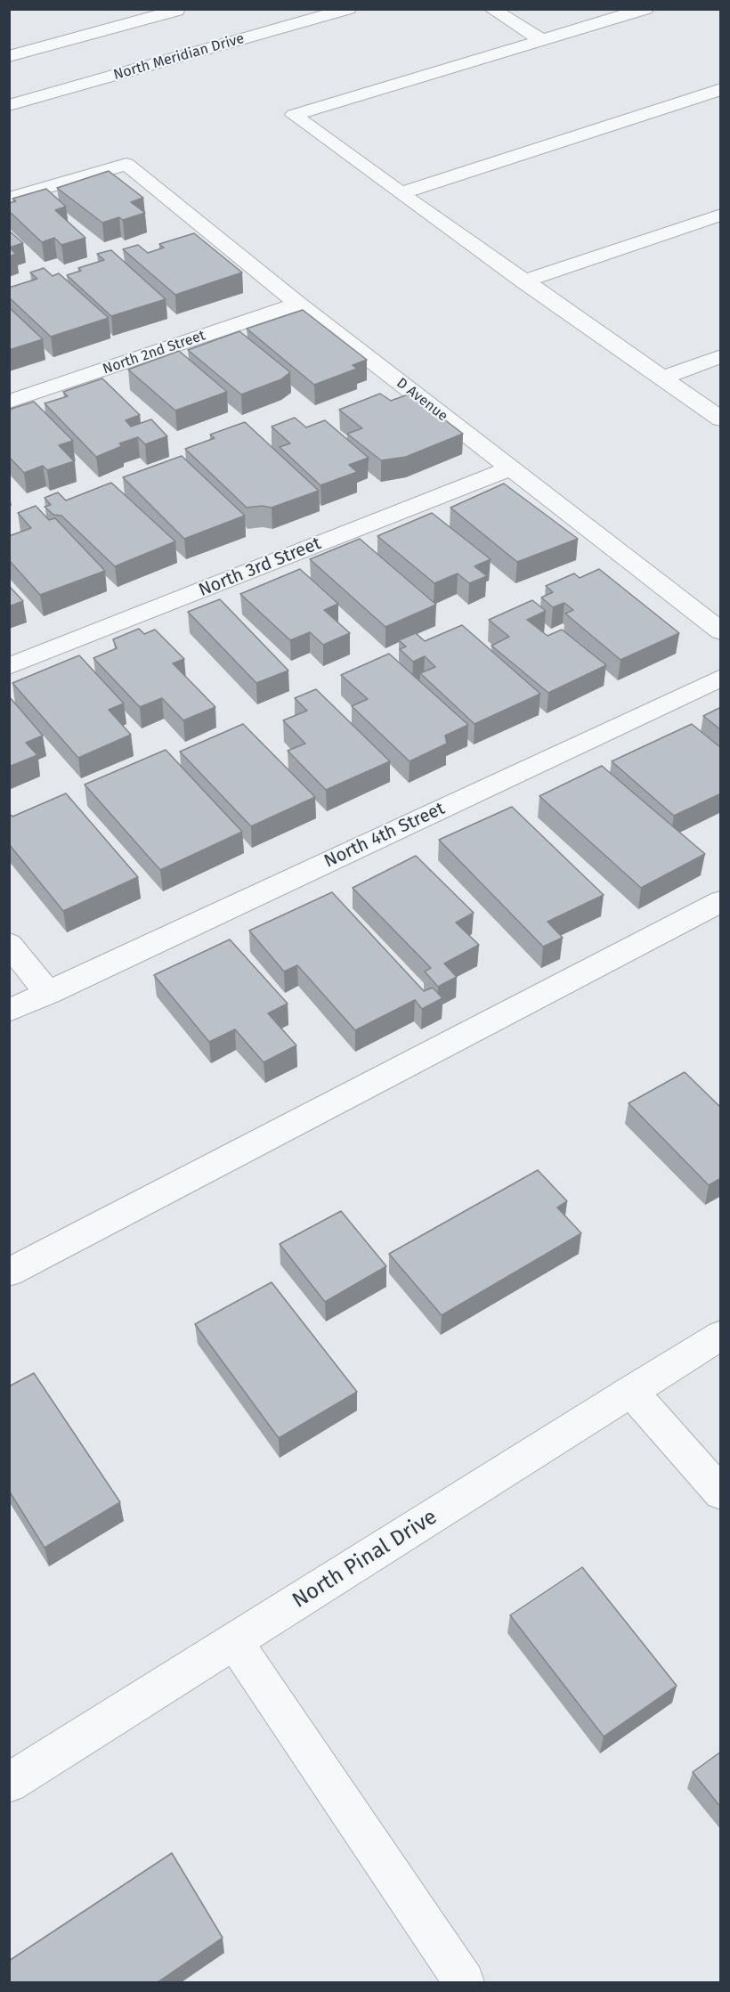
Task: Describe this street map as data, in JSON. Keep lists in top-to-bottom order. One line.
{"streets":{"street":["North Meridian Drive","North 2nd Street","D Avenue","North 3rd Street","North 4th Street","North Pinal Drive"]},"crossings":[["North 2nd Street","D Avenue"],["D Avenue","North 3rd Street"]]}
